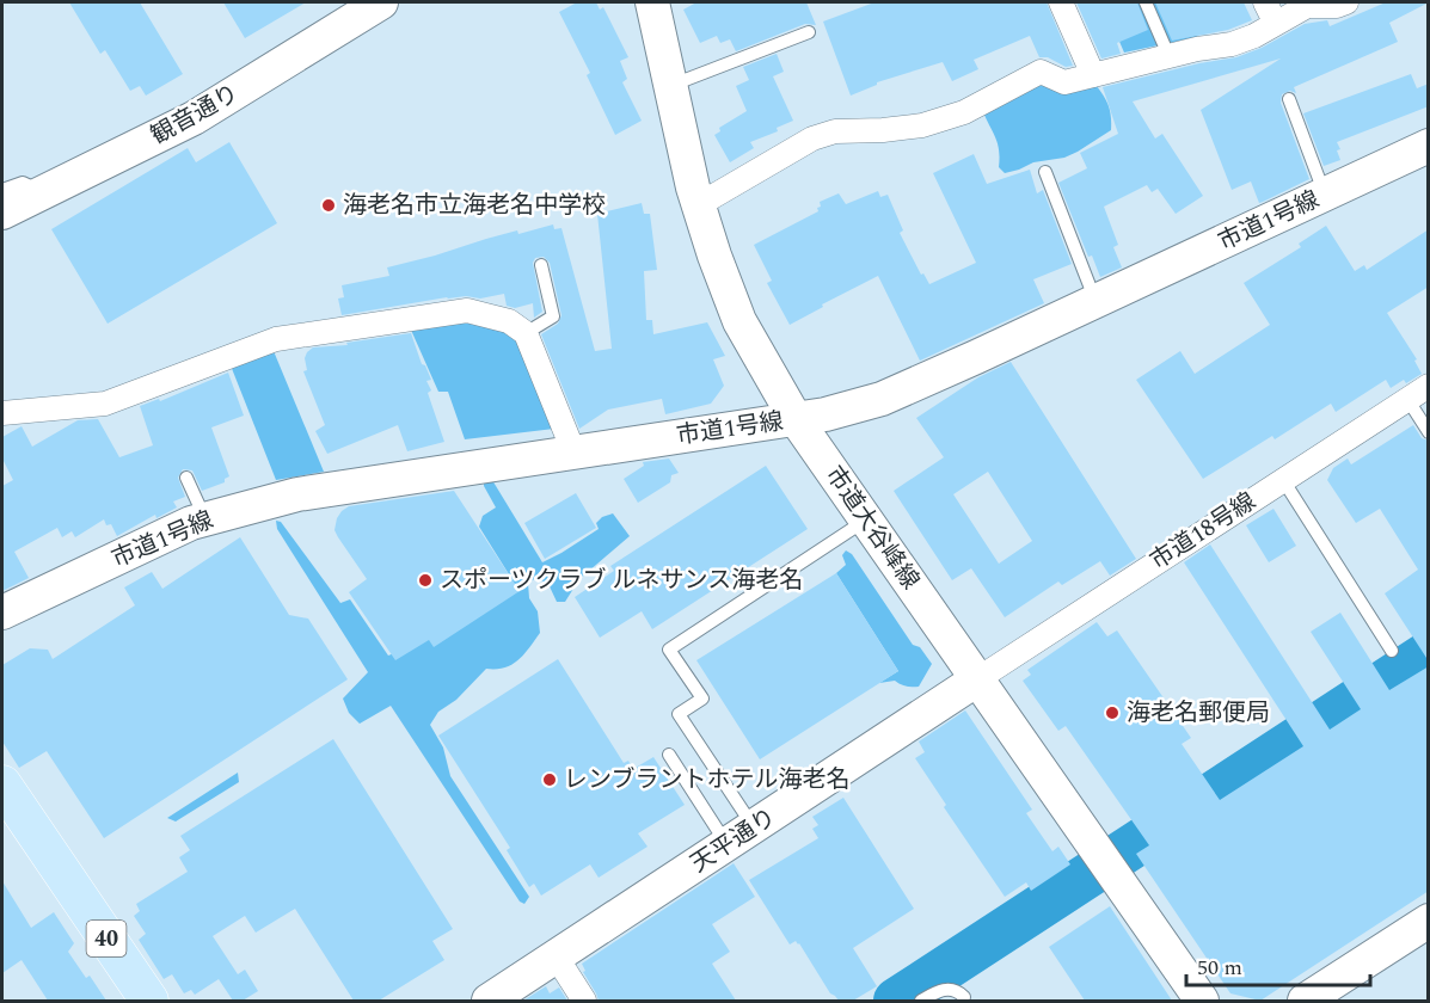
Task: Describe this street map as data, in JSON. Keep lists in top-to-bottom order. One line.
{"streets":{"main road":["40"],"street":["観音通り","市道1号線","市道大谷峰線","市道18号線","天平通り"]},"crossings":[["市道1号線","市道大谷峰線"],["市道大谷峰線","市道18号線"],["市道大谷峰線","天平通り"],["市道18号線","天平通り"]],"places":["海老名市立海老名中学校","スポーツクラブ ルネサンス海老名","海老名郵便局","レンブラントホテル海老名"],"scale_bar":"50 m"}
